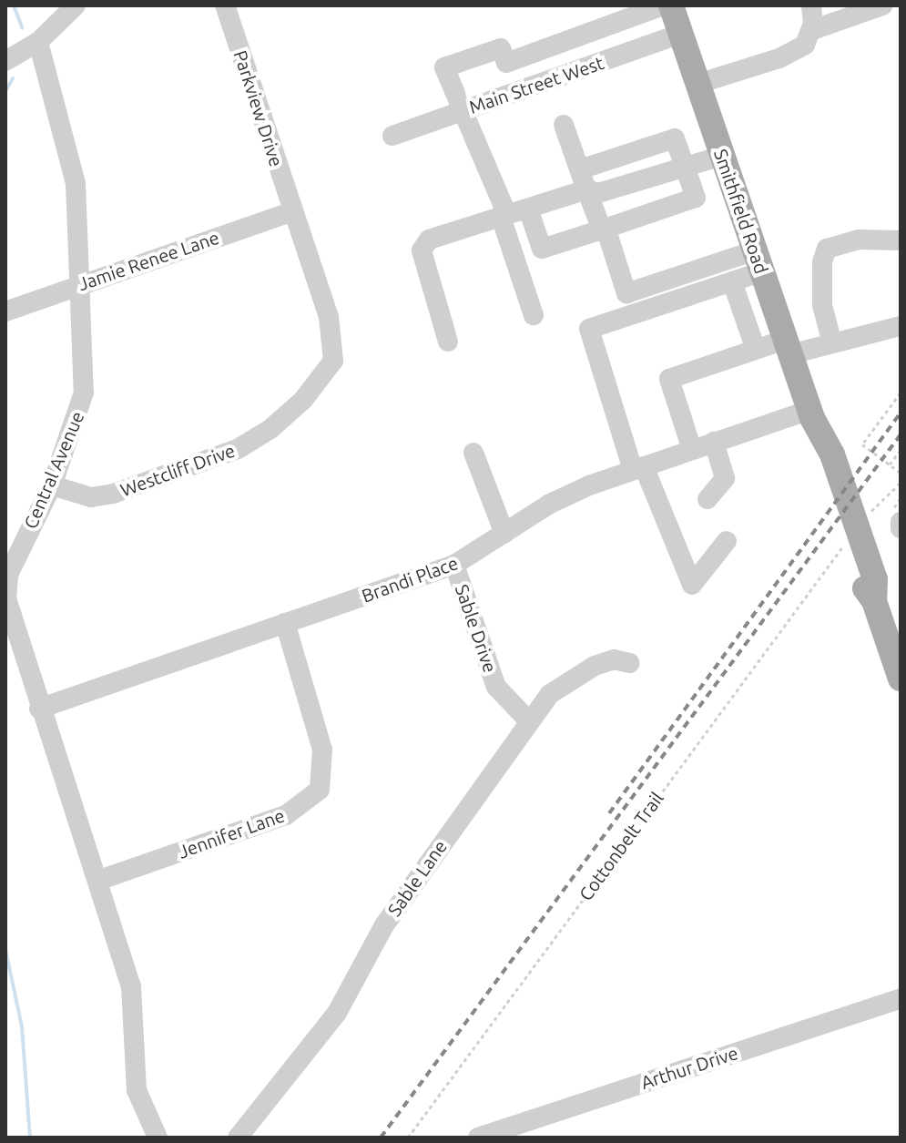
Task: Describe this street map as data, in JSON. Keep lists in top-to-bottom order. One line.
{"streets":{"main road":["Smithfield Road"],"street":["Main Street West","Parkview Drive","Jamie Renee Lane","Central Avenue","Westcliff Drive","Brandi Place","Sable Drive","Jennifer Lane","Sable Lane","Arthur Drive"],"path":["Cottonbelt Trail"]},"crossings":[["Main Street West","Smithfield Road"],["Parkview Drive","Jamie Renee Lane"],["Parkview Drive","Westcliff Drive"],["Smithfield Road","Brandi Place"],["Jamie Renee Lane","Central Avenue"],["Jamie Renee Lane","Westcliff Drive"],["Central Avenue","Westcliff Drive"],["Central Avenue","Brandi Place"],["Central Avenue","Jennifer Lane"],["Brandi Place","Sable Drive"],["Brandi Place","Jennifer Lane"],["Sable Drive","Sable Lane"]]}
